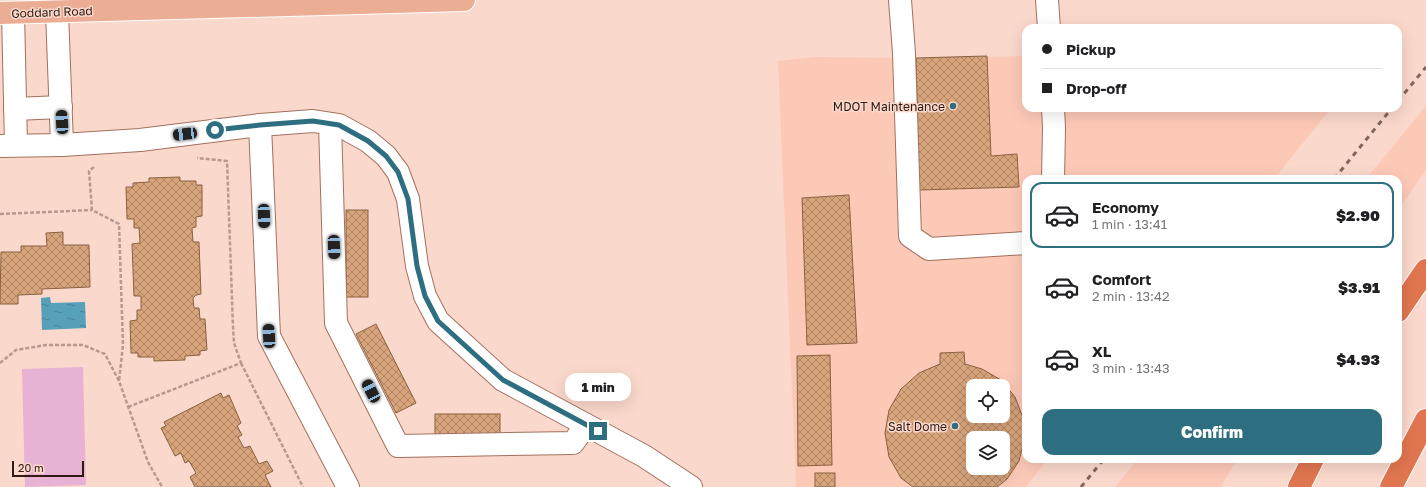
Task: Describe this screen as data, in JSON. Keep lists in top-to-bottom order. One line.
{"streets":{"main road":["Goddard Road"]},"places":["MDOT Maintenance","Salt Dome"],"scale_bar":"20 m","page":{"banner":["Pickup","Drop-off"],"list":[{"name":"Economy","note":"1 min · 13:41","value":"$2.90"},{"name":"Comfort","note":"2 min · 13:42","value":"$3.91"},{"name":"XL","note":"3 min · 13:43","value":"$4.93"}],"bubble":"1 min","buttons":"Confirm","scale":"20 m"}}
